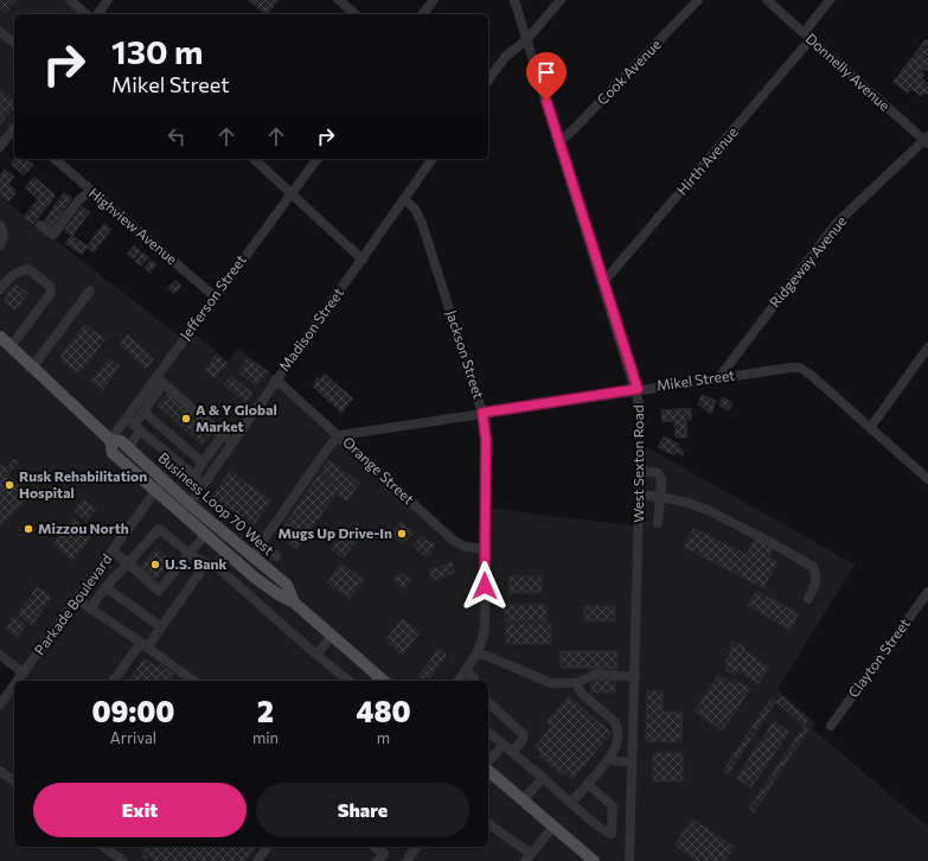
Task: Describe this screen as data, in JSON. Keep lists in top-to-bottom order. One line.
{"streets":{"main road":["Business Loop 70 West"],"street":["Cook Avenue","Donnelly Avenue","Hirth Avenue","Highview Avenue","Ridgeway Avenue","Jefferson Street","Madison Street","Jackson Street","Mikel Street","West Sexton Road","Orange Street","Parkade Boulevard","Clayton Street"]},"crossings":[["Cook Avenue","West Sexton Road"],["Donnelly Avenue","Hirth Avenue"],["Donnelly Avenue","Ridgeway Avenue"],["Hirth Avenue","West Sexton Road"],["Highview Avenue","Jefferson Street"],["Ridgeway Avenue","Mikel Street"],["Jefferson Street","Business Loop 70 West"],["Madison Street","Jackson Street"],["Madison Street","Orange Street"],["Madison Street","Business Loop 70 West"],["Jackson Street","Mikel Street"],["Jackson Street","Orange Street"],["Mikel Street","West Sexton Road"],["Mikel Street","Orange Street"],["Business Loop 70 West","Parkade Boulevard"]],"places":["A & Y Global Market","Rusk Rehabilitation Hospital","Mizzou North","Mugs Up Drive-In","U.S. Bank"],"page":{"turn":["130 m","Mikel Street"],"eta":["09:00","Arrival","2","min","480","m"],"buttons":["Exit","Share"]}}
